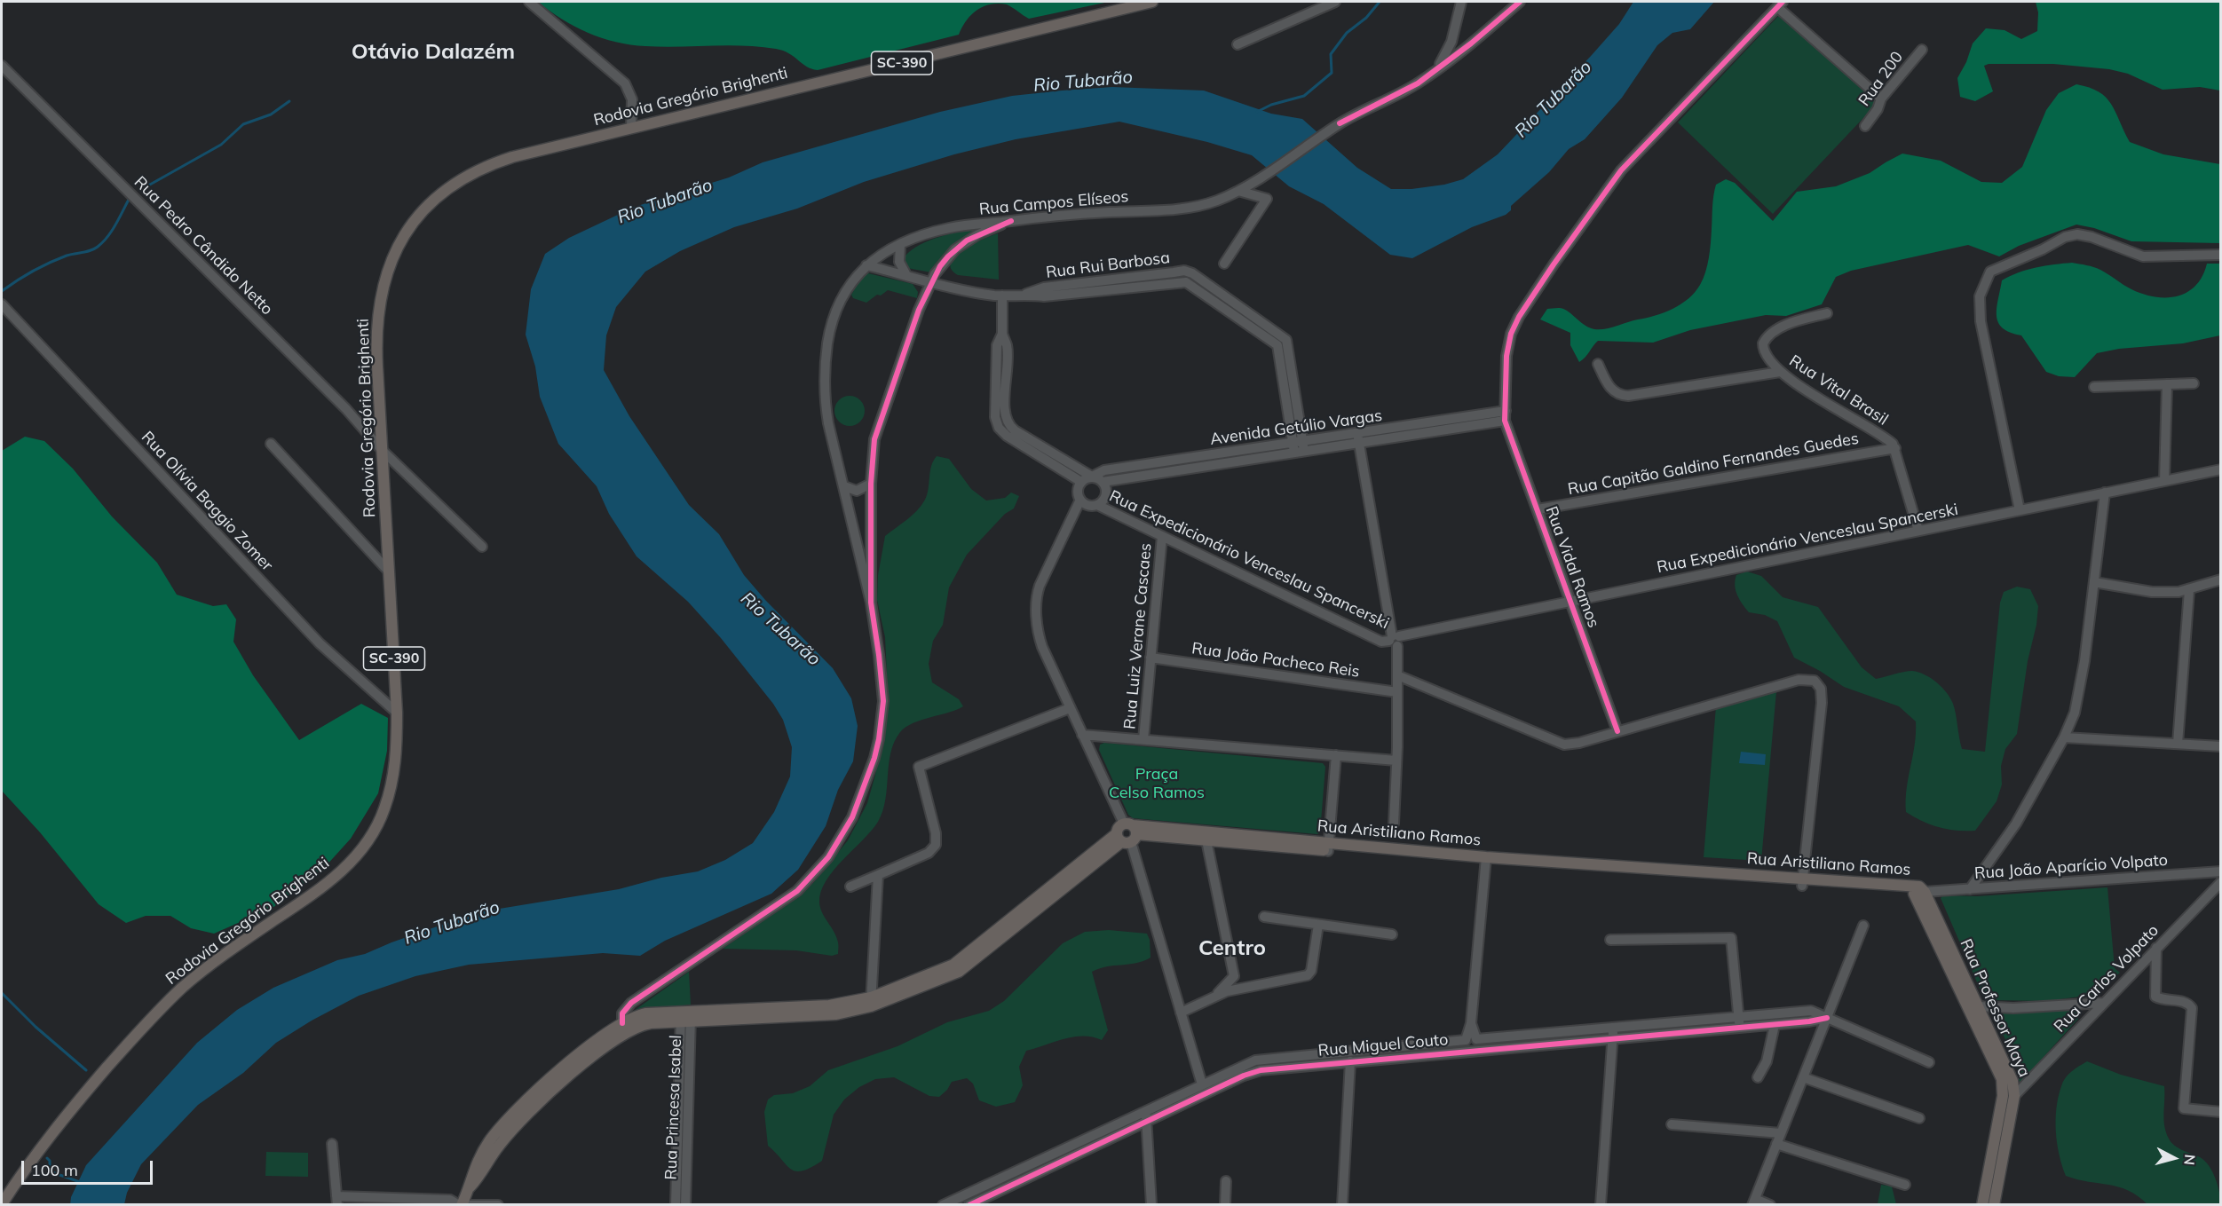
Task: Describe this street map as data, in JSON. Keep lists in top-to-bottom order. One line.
{"streets":{"main road":["SC-390","Rodovia Gregório Brighenti","Rua Aristiliano Ramos","Rua Professor Maya"],"street":["Rua 200","Rua Campos Elíseos","Rua Pedro Cândido Netto","Rua Rui Barbosa","Rua Vital Brasil","Avenida Getúlio Vargas","Rua Capitão Galdino Fernandes Guedes","Rua Olívia Baggio Zomer","Rua Expedicionário Venceslau Spancerski","Rua Vidal Ramos","Rua Luiz Verane Cascaes","Rua João Pacheco Reis","Rua João Aparício Volpato","Rua Carlos Volpato","Rua Miguel Couto","Rua Princesa Isabel"]},"crossings":[["Rodovia Gregório Brighenti","Rua Pedro Cândido Netto"],["Rodovia Gregório Brighenti","Rua Olívia Baggio Zomer"],["Rua Campos Elíseos","Rua Rui Barbosa"],["Rua Rui Barbosa","Avenida Getúlio Vargas"],["Rua Vital Brasil","Rua Capitão Galdino Fernandes Guedes"],["Rua Vital Brasil","Rua Expedicionário Venceslau Spancerski"],["Avenida Getúlio Vargas","Rua Expedicionário Venceslau Spancerski"],["Avenida Getúlio Vargas","Rua Vidal Ramos"],["Rua Capitão Galdino Fernandes Guedes","Rua Vidal Ramos"],["Rua Expedicionário Venceslau Spancerski","Rua Vidal Ramos"],["Rua Expedicionário Venceslau Spancerski","Rua Luiz Verane Cascaes"],["Rua Luiz Verane Cascaes","Rua João Pacheco Reis"],["Rua Aristiliano Ramos","Rua João Aparício Volpato"],["Rua Aristiliano Ramos","Rua Professor Maya"],["Rua João Aparício Volpato","Rua Professor Maya"],["Rua Carlos Volpato","Rua Professor Maya"]],"districts":["Otávio Dalazém","Centro"],"water":["Rio Tubarão"],"parks":["Praça Celso Ramos"],"scale_bar":"100 m","north":"right"}
